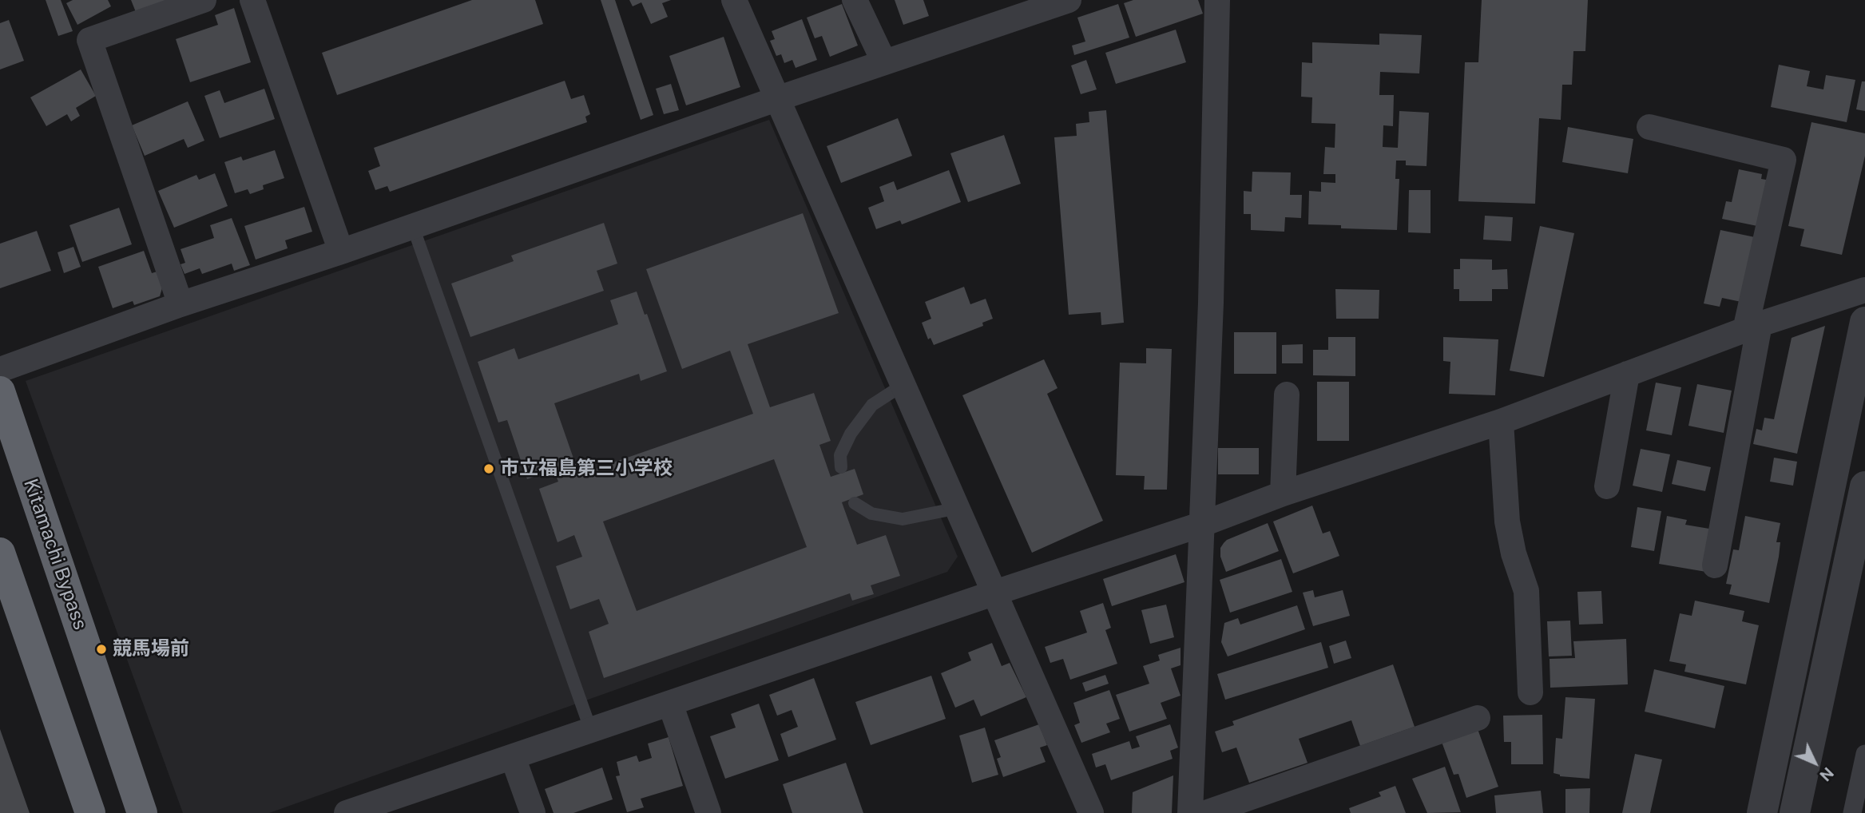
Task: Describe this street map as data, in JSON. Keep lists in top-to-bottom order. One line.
{"streets":{"highway":["Kitamachi Bypass"]},"places":["市立福島第三小学校","競馬場前"],"north":"bottom right"}
